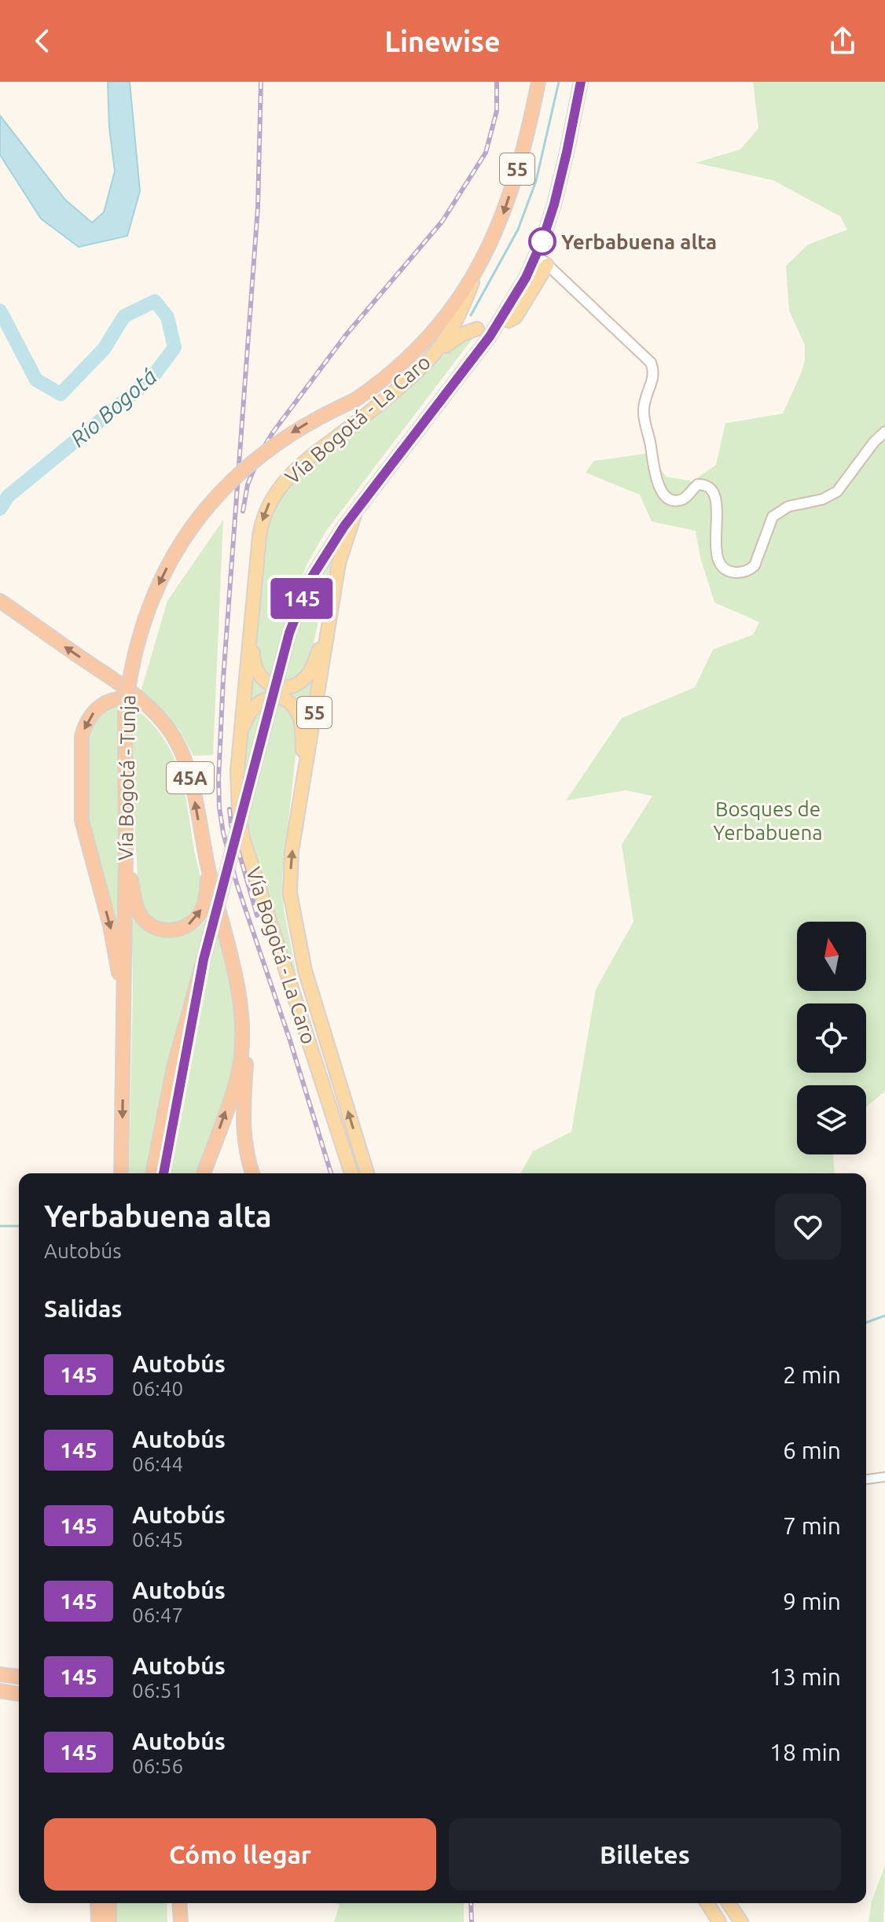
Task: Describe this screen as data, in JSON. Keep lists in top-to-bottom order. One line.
{"streets":{"highway":["55","Vía Bogotá - Tunja","45A"],"main road":["Vía Bogotá - La Caro"]},"crossings":[["55","Vía Bogotá - La Caro"],["Vía Bogotá - La Caro","Vía Bogotá - Tunja"]],"water":["Río Bogotá"],"parks":["Bosques de Yerbabuena"],"places":["Yerbabuena alta"],"lines":["bus line 145"],"north":"top","page":{"header":"Linewise","on_map":"145","heading":[["Yerbabuena alta","Autobús"],"Salidas"],"list":[{"mark":"145","name":"Autobús","note":"06:40","value":"2 min"},{"mark":"145","name":"Autobús","note":"06:44","value":"6 min"},{"mark":"145","name":"Autobús","note":"06:45","value":"7 min"},{"mark":"145","name":"Autobús","note":"06:47","value":"9 min"},{"mark":"145","name":"Autobús","note":"06:51","value":"13 min"},{"mark":"145","name":"Autobús","note":"06:56","value":"18 min"}],"buttons":["Cómo llegar","Billetes"]}}
